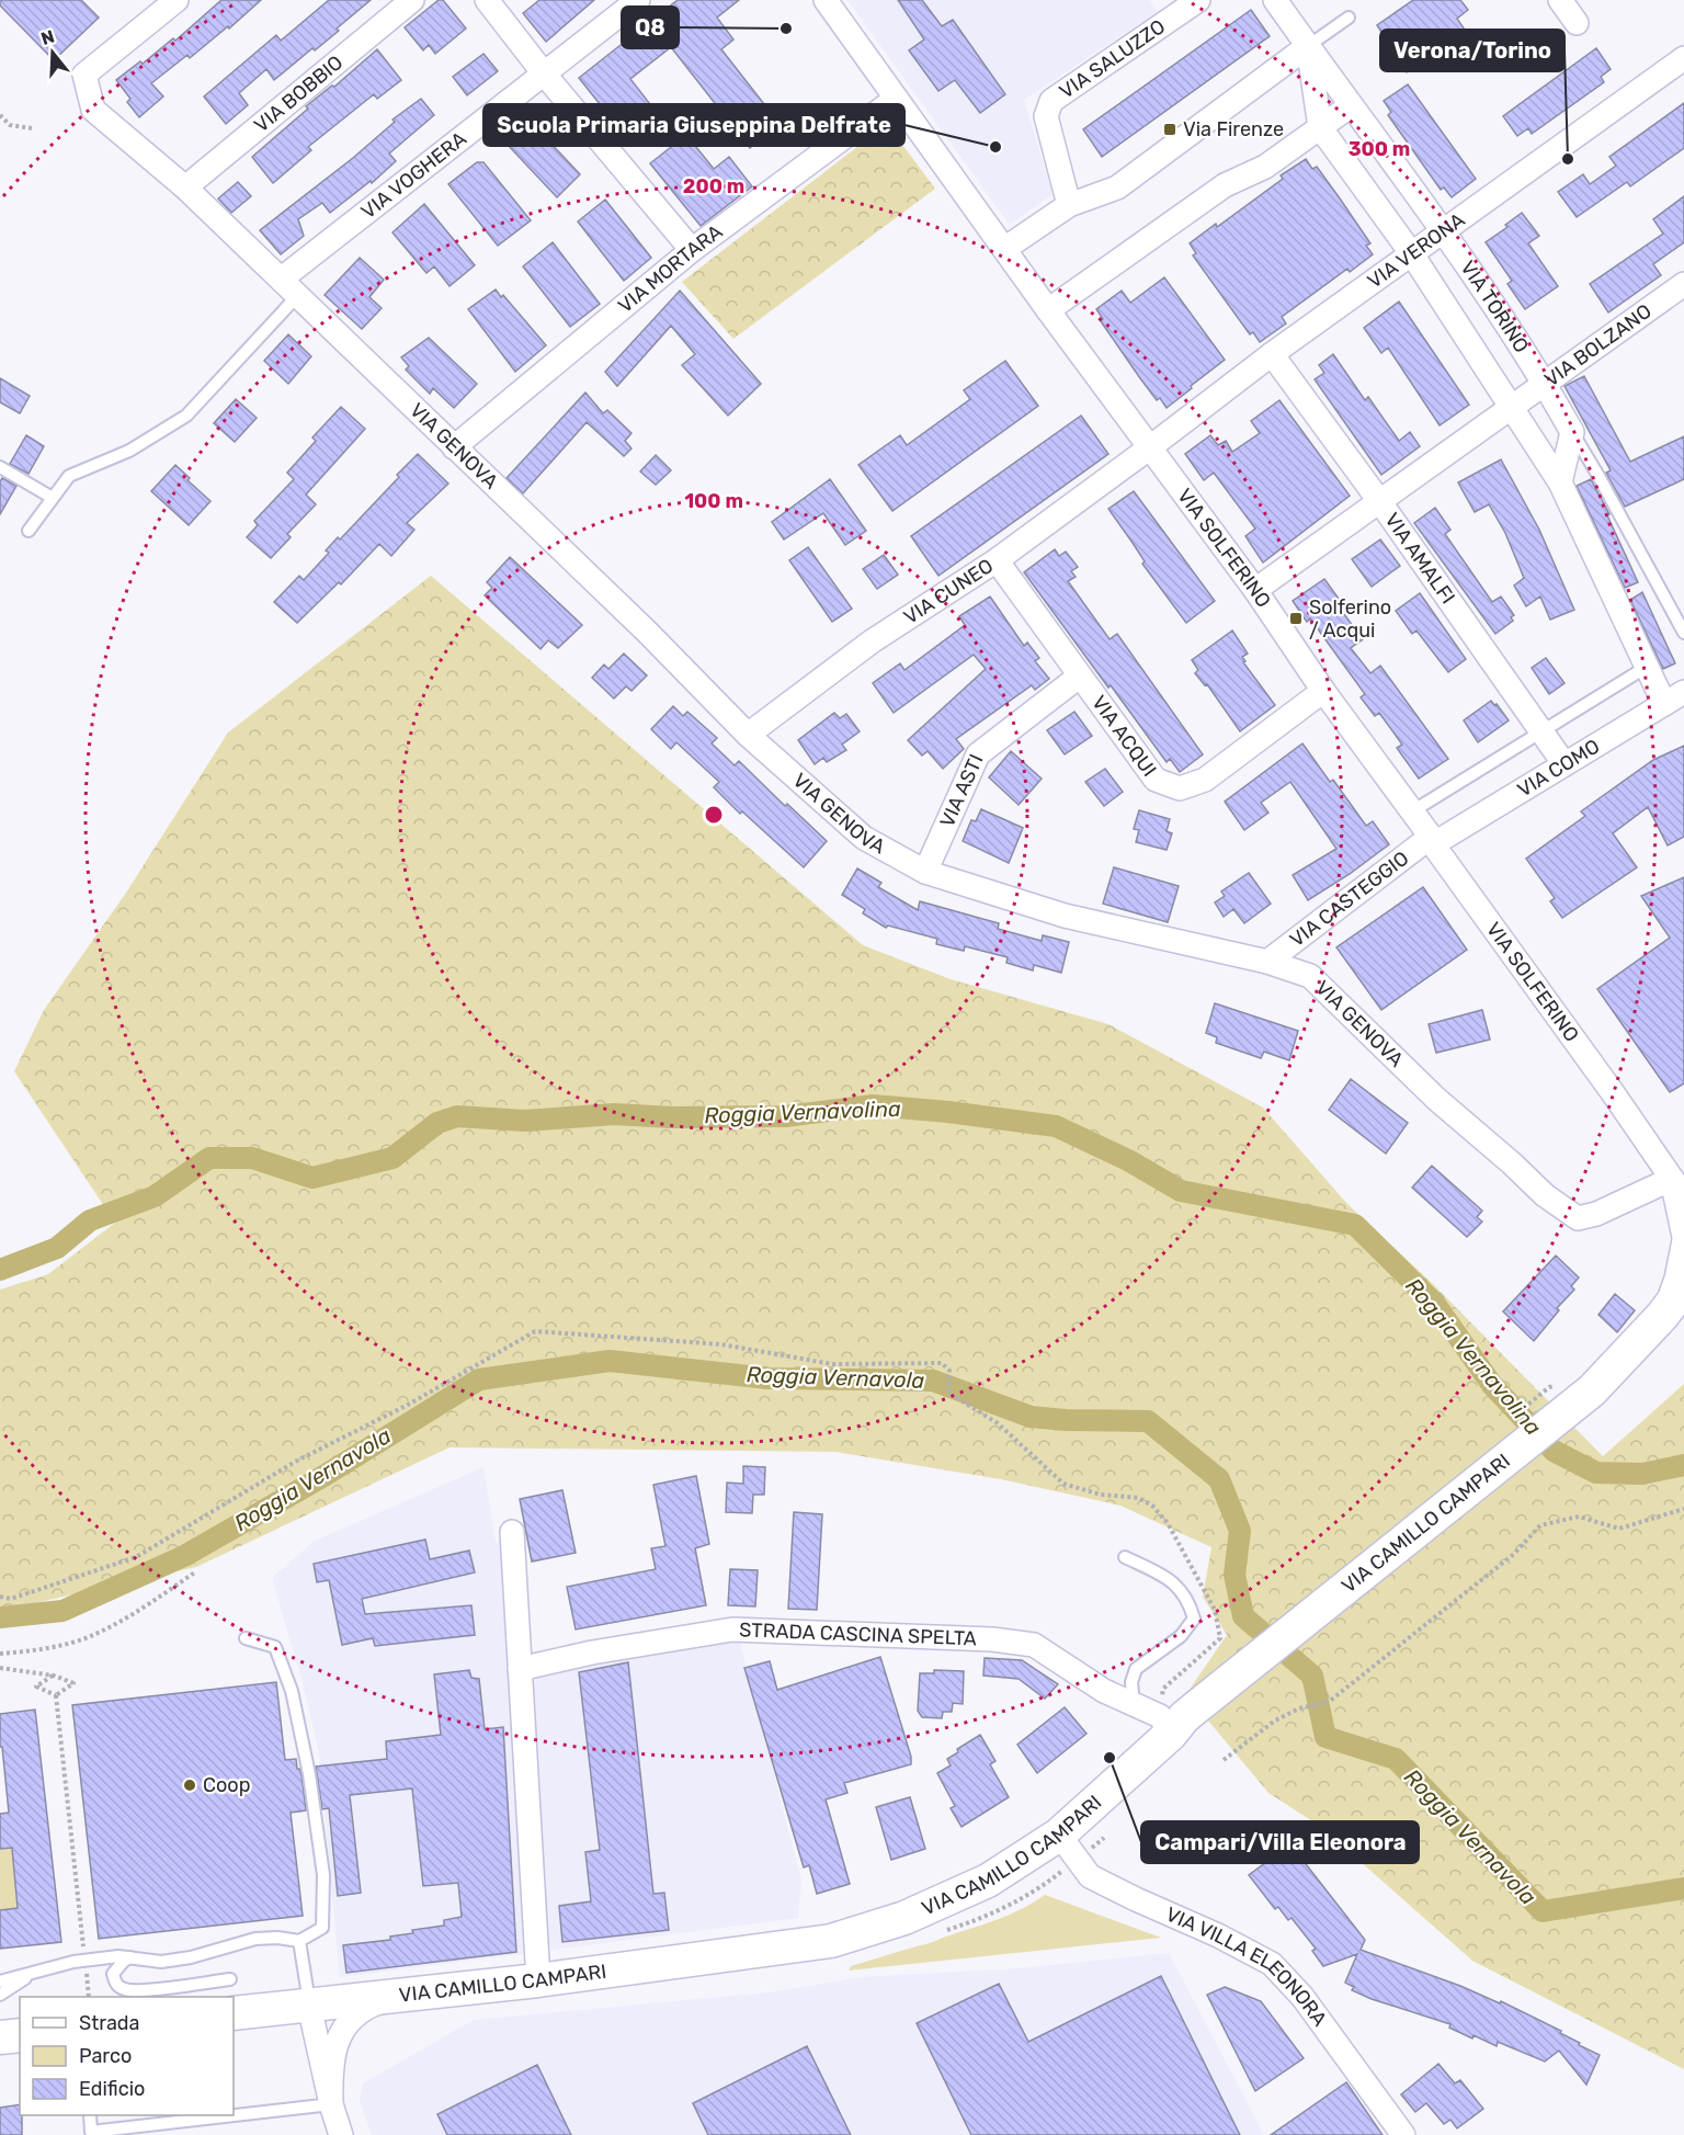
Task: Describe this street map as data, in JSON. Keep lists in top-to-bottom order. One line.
{"streets":{"street":["VIA SALUZZO","VIA BOBBIO","VIA VOGHERA","VIA VERONA","VIA MORTARA","VIA TORINO","VIA BOLZANO","VIA GENOVA","VIA SOLFERINO","VIA AMALFI","VIA CUNEO","VIA ACQUI","VIA COMO","VIA ASTI","VIA CASTEGGIO","VIA CAMILLO CAMPARI","STRADA CASCINA SPELTA","VIA VILLA ELEONORA"]},"crossings":[["VIA BOBBIO","VIA GENOVA"],["VIA VOGHERA","VIA GENOVA"],["VIA VERONA","VIA TORINO"],["VIA VERONA","VIA SOLFERINO"],["VIA VERONA","VIA AMALFI"],["VIA VERONA","VIA CUNEO"],["VIA MORTARA","VIA GENOVA"],["VIA MORTARA","VIA SOLFERINO"],["VIA TORINO","VIA BOLZANO"],["VIA TORINO","VIA COMO"],["VIA BOLZANO","VIA SOLFERINO"],["VIA BOLZANO","VIA AMALFI"],["VIA GENOVA","VIA SOLFERINO"],["VIA GENOVA","VIA CUNEO"],["VIA GENOVA","VIA ASTI"],["VIA GENOVA","VIA CASTEGGIO"],["VIA SOLFERINO","VIA CUNEO"],["VIA SOLFERINO","VIA ACQUI"],["VIA SOLFERINO","VIA COMO"],["VIA SOLFERINO","VIA CASTEGGIO"],["VIA AMALFI","VIA COMO"],["VIA CUNEO","VIA ACQUI"],["VIA ACQUI","VIA ASTI"],["VIA COMO","VIA CASTEGGIO"],["VIA CAMILLO CAMPARI","STRADA CASCINA SPELTA"],["VIA CAMILLO CAMPARI","VIA VILLA ELEONORA"]],"water":["Roggia Vernavolina","Roggia Vernavola"],"places":{"other":["Q8","Scuola Primaria Giuseppina Delfrate","Verona/Torino","Campari/Villa Eleonora","Coop"],"transit":["Via Firenze","Solferino / Acqui"]},"legend":["Strada","Parco","Edificio"],"north":"top","rings":["300 m","200 m","100 m"]}
